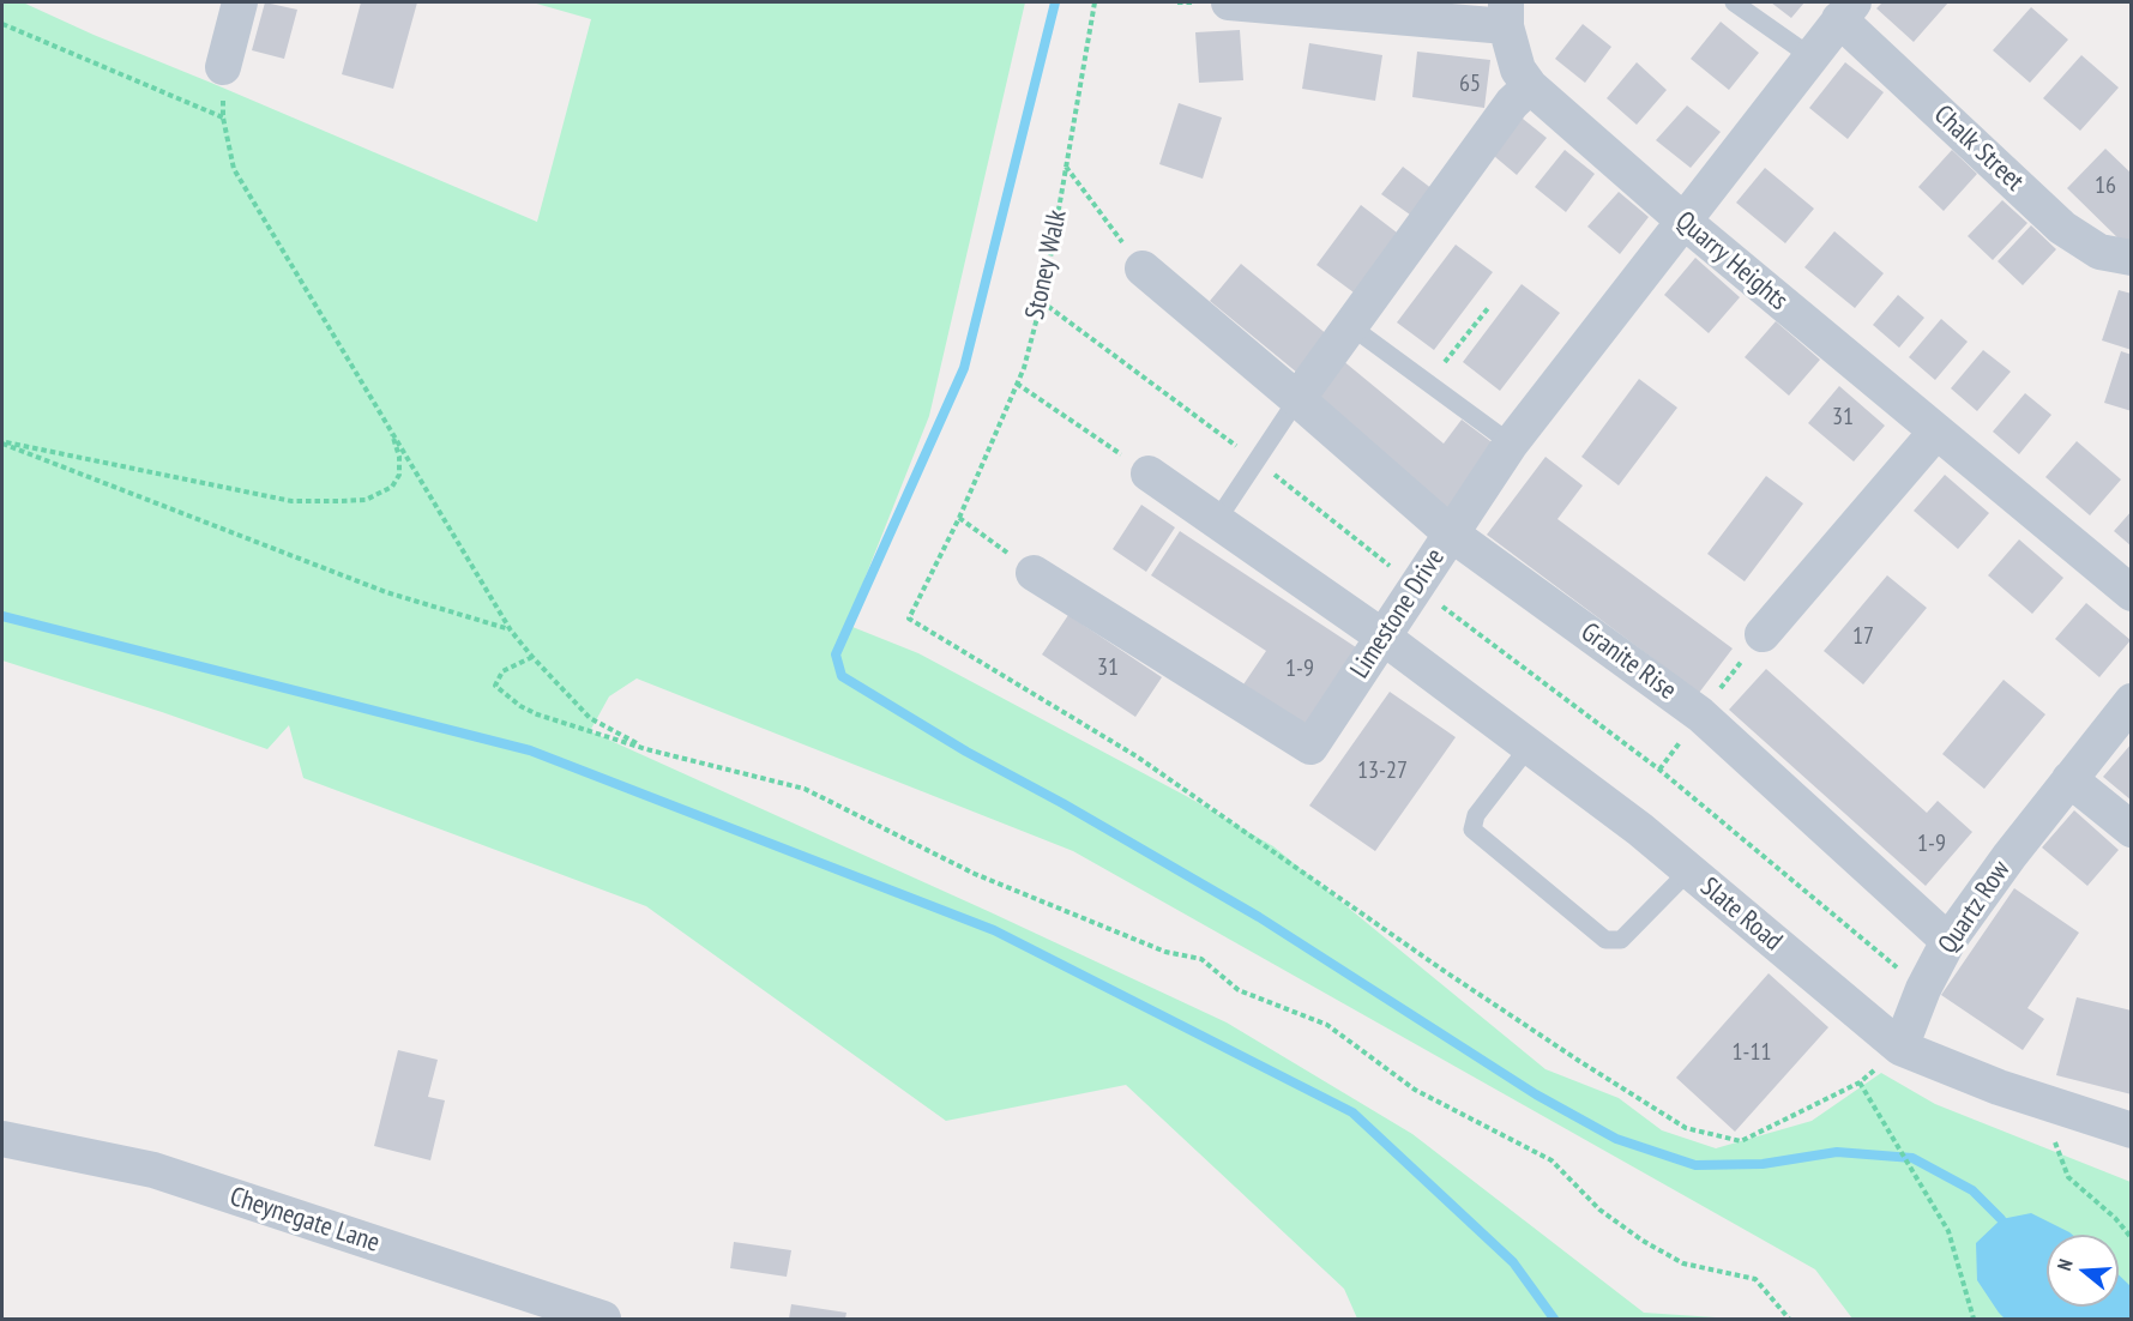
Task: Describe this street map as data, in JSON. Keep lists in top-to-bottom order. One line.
{"streets":{"street":["Chalk Street","Quarry Heights","Limestone Drive","Granite Rise","Quartz Row","Slate Road","Cheynegate Lane"],"path":["Stoney Walk"]},"crossings":[["Chalk Street","Quarry Heights"],["Chalk Street","Limestone Drive"],["Quarry Heights","Limestone Drive"],["Limestone Drive","Granite Rise"],["Limestone Drive","Slate Road"],["Granite Rise","Quartz Row"],["Quartz Row","Slate Road"]],"house_numbers":["65","16","31","17","31","1-9","13-27","1-9","1-11"],"north":"left"}
